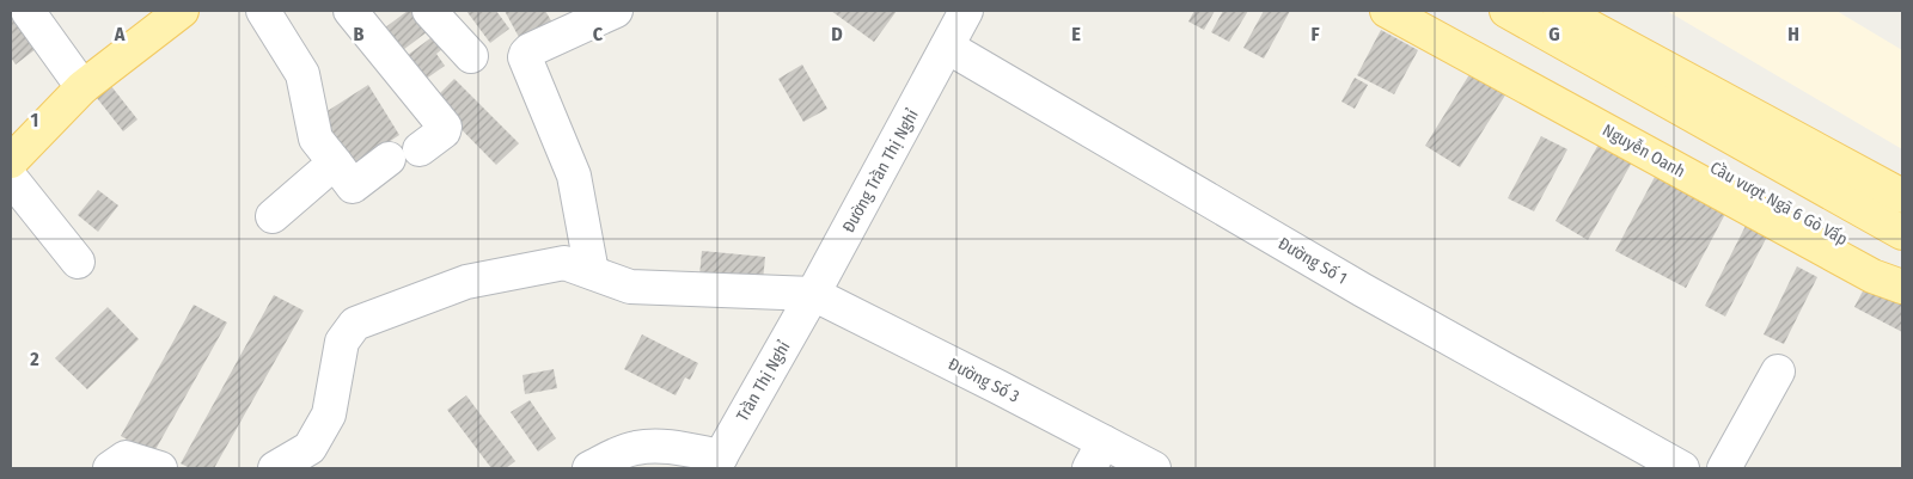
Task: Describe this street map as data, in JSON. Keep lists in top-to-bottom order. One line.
{"streets":{"main road":["Nguyễn Oanh","Cầu vượt Ngã 6 Gò Vấp"],"street":["Đường Trần Thị Nghỉ","Đường Số 1","Đường Số 3","Trần Thị Nghỉ"]},"crossings":[["Đường Trần Thị Nghỉ","Đường Số 1"],["Đường Trần Thị Nghỉ","Đường Số 3"],["Đường Trần Thị Nghỉ","Trần Thị Nghỉ"],["Đường Số 3","Trần Thị Nghỉ"]],"grid":{"columns":["A","B","C","D","E","F","G","H"],"rows":["1","2"]}}
